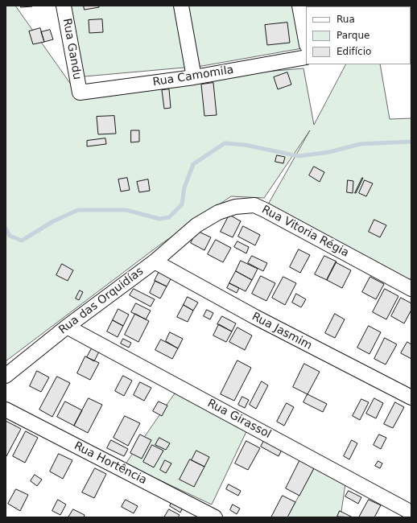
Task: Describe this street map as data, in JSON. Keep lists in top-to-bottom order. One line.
{"streets":{"street":["Rua Gandu","Rua Camomila","Rua Vitoria Régia","Rua das Orquidías","Rua Jasmim","Rua Girassol","Rua Hortência"]},"crossings":[["Rua Gandu","Rua Camomila"],["Rua Vitoria Régia","Rua das Orquidías"],["Rua das Orquidías","Rua Jasmim"],["Rua das Orquidías","Rua Girassol"]],"legend":["Rua","Parque","Edifício"]}
